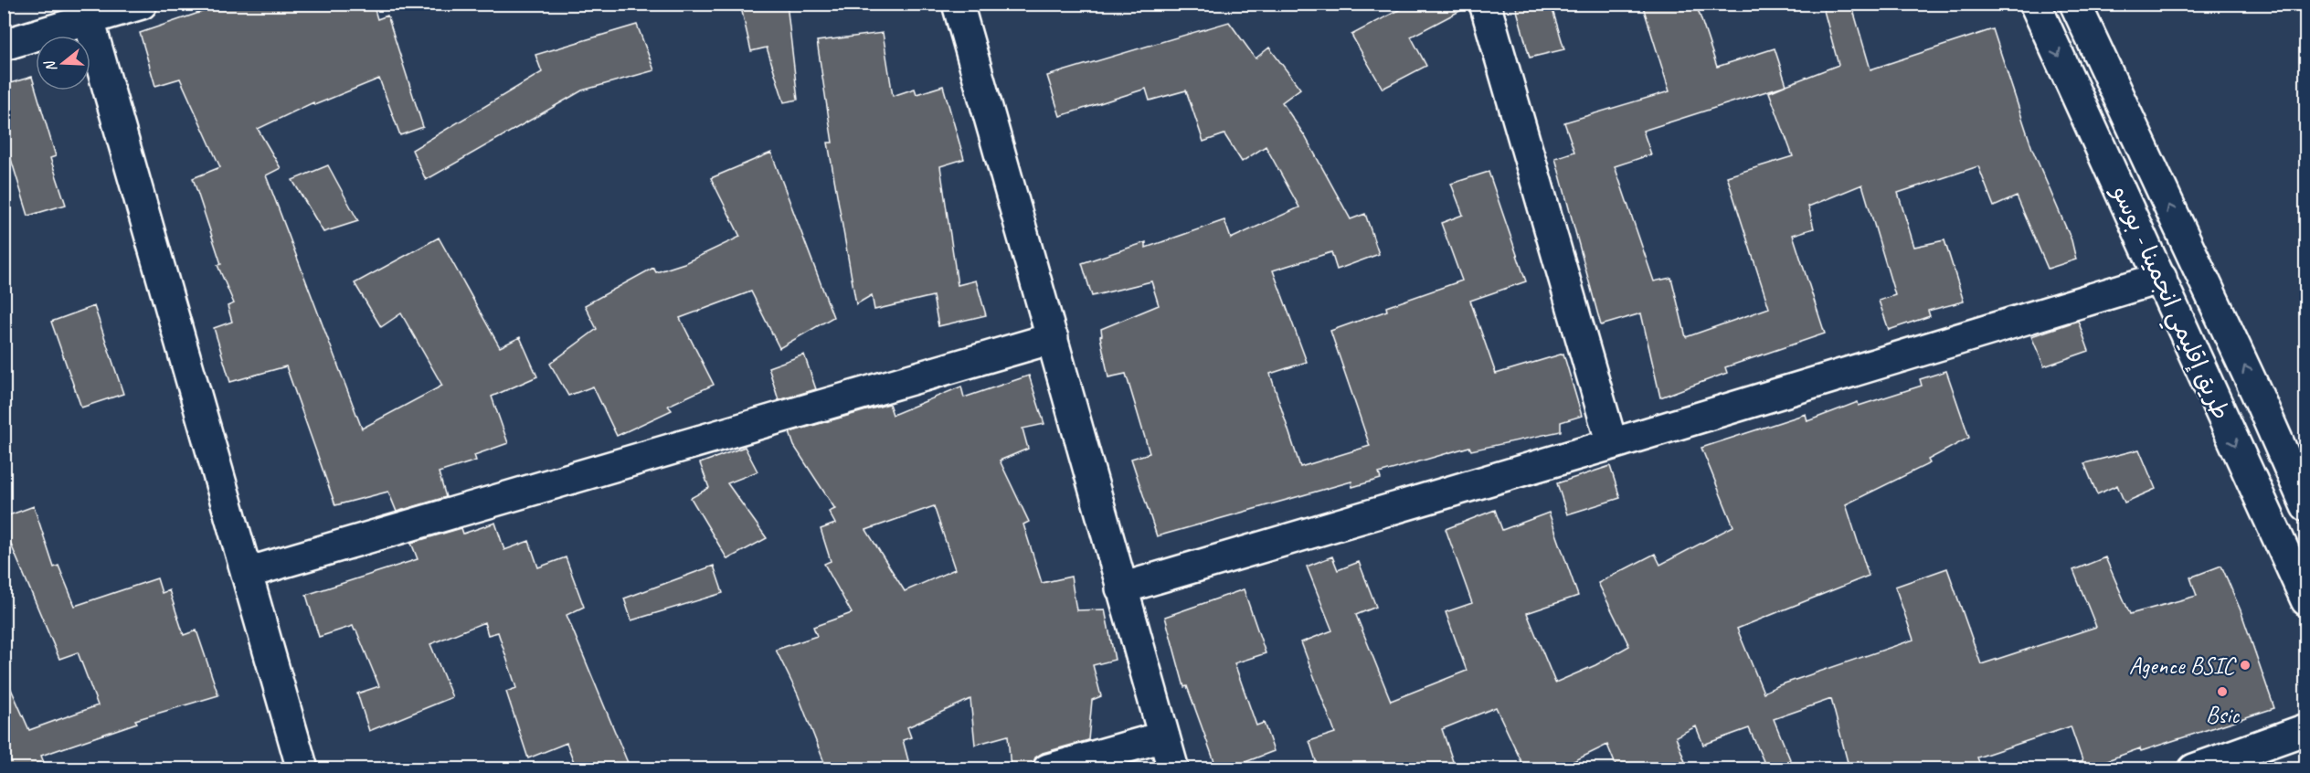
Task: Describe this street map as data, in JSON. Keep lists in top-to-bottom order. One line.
{"streets":{"street":["طريق إقليمي انجمينا - بوسو"]},"places":["Agence BSIC","Bsic"],"north":"left"}
